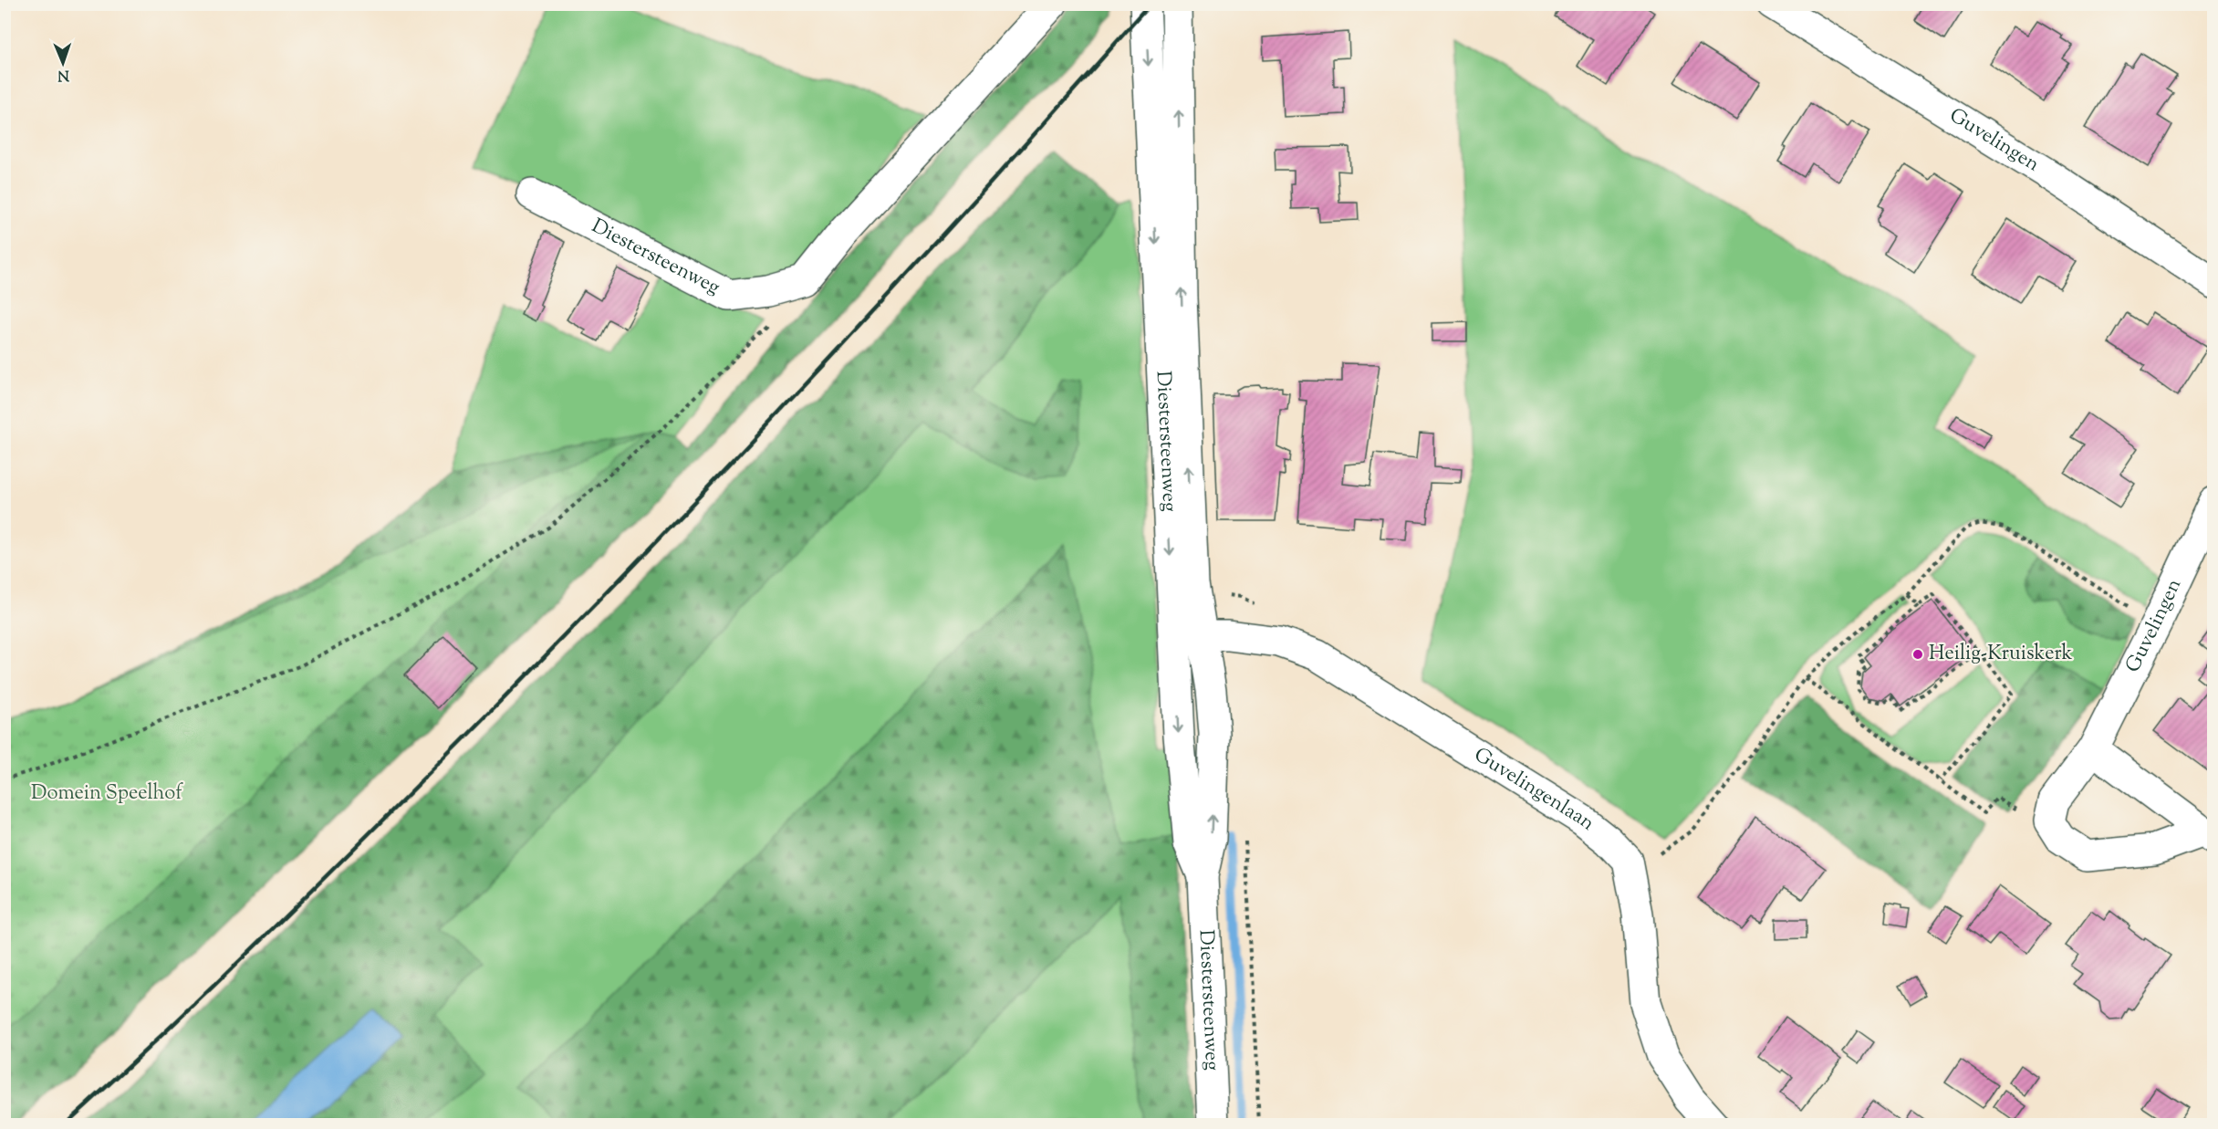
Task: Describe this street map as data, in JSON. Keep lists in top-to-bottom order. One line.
{"streets":{"street":["Guvelingen","Diestersteenweg","Guvelingenlaan"]},"crossings":[["Diestersteenweg","Guvelingenlaan"]],"parks":["Domein Speelhof"],"places":["Heilig-Kruiskerk"],"north":"bottom"}
